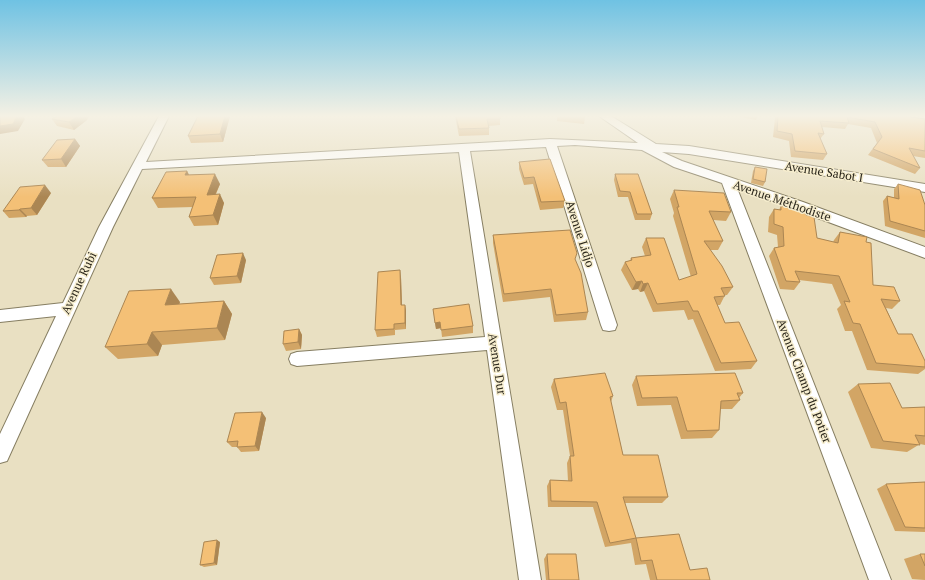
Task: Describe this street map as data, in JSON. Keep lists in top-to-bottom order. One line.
{"streets":{"street":["Avenue Sabot I","Avenue Méthodiste","Avenue Lidjo","Avenue Rubi","Avenue Dur","Avenue Champ du Potier"]},"crossings":[["Avenue Sabot I","Avenue Méthodiste"],["Avenue Sabot I","Avenue Rubi"],["Avenue Sabot I","Avenue Dur"],["Avenue Méthodiste","Avenue Champ du Potier"]]}
